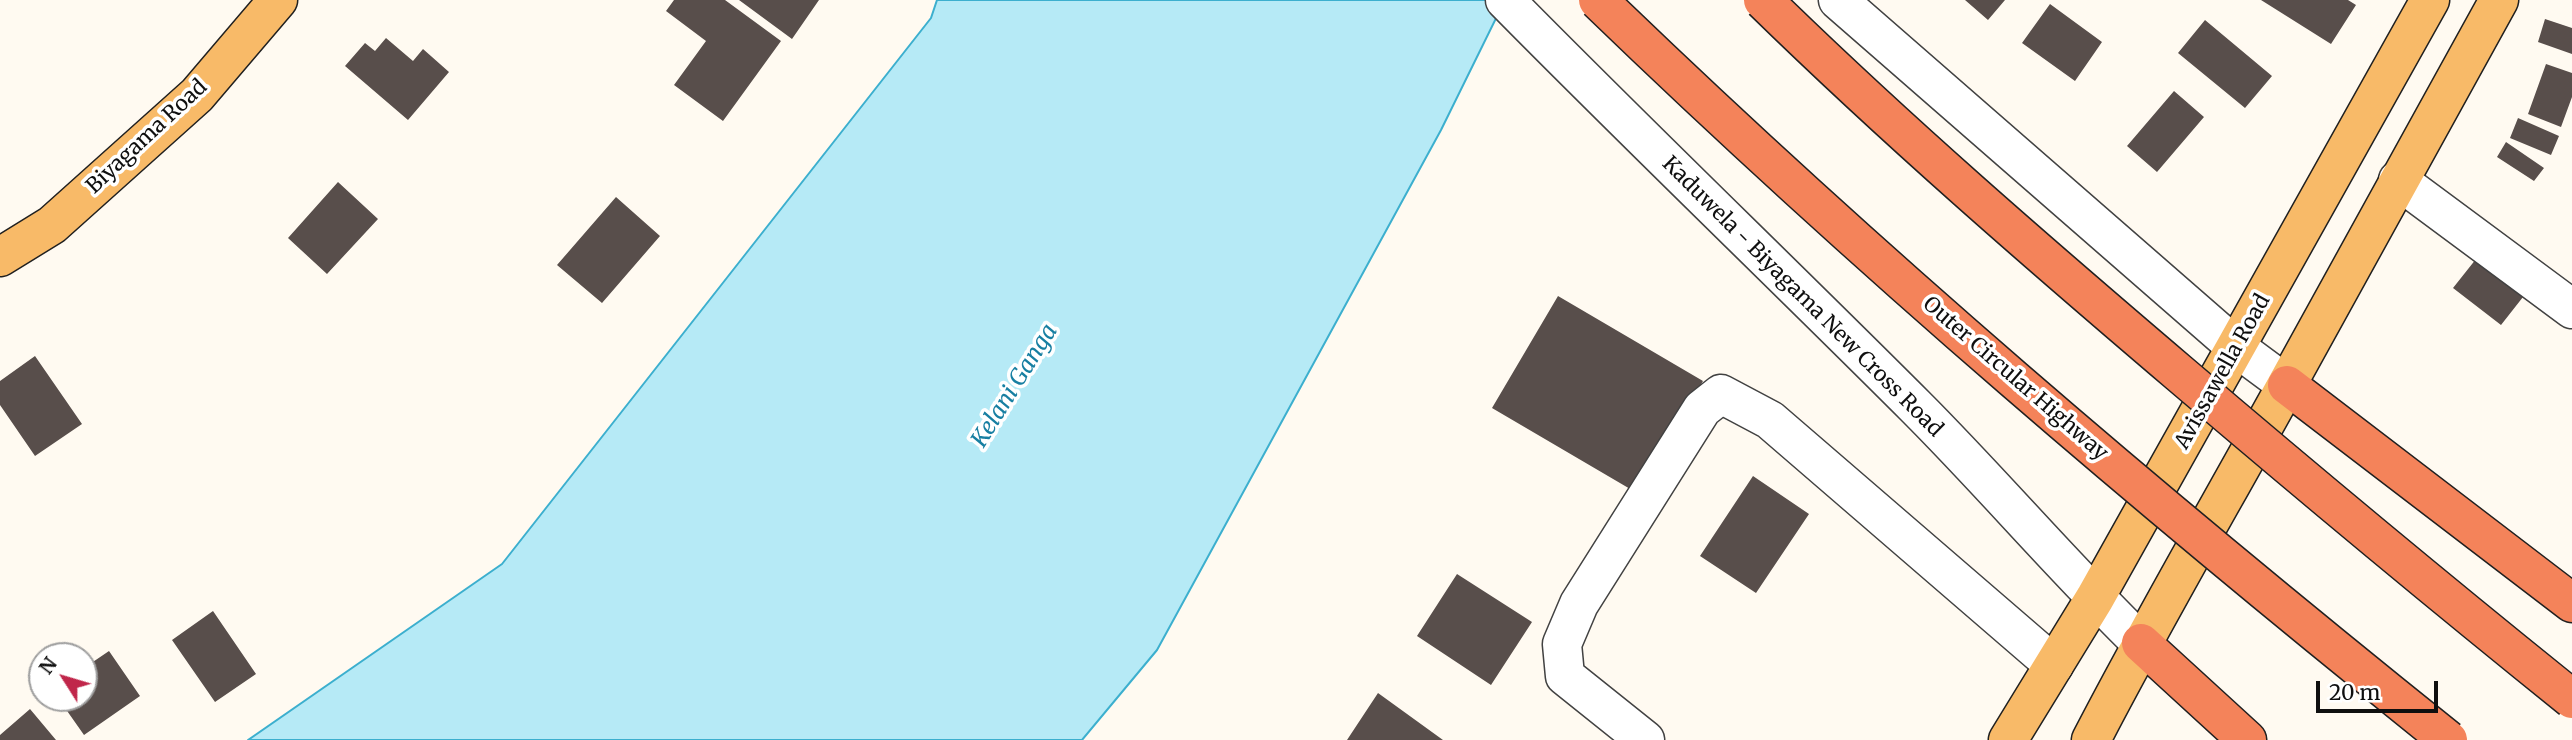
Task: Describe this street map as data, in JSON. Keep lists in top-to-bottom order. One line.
{"streets":{"highway":["Outer Circular Highway"],"main road":["Biyagama Road","Avissawella Road"],"street":["Kaduwela - Biyagama New Cross Road"]},"crossings":[["Kaduwela - Biyagama New Cross Road","Avissawella Road"]],"water":["Kelani Ganga"],"scale_bar":"20 m","north":"top left"}
